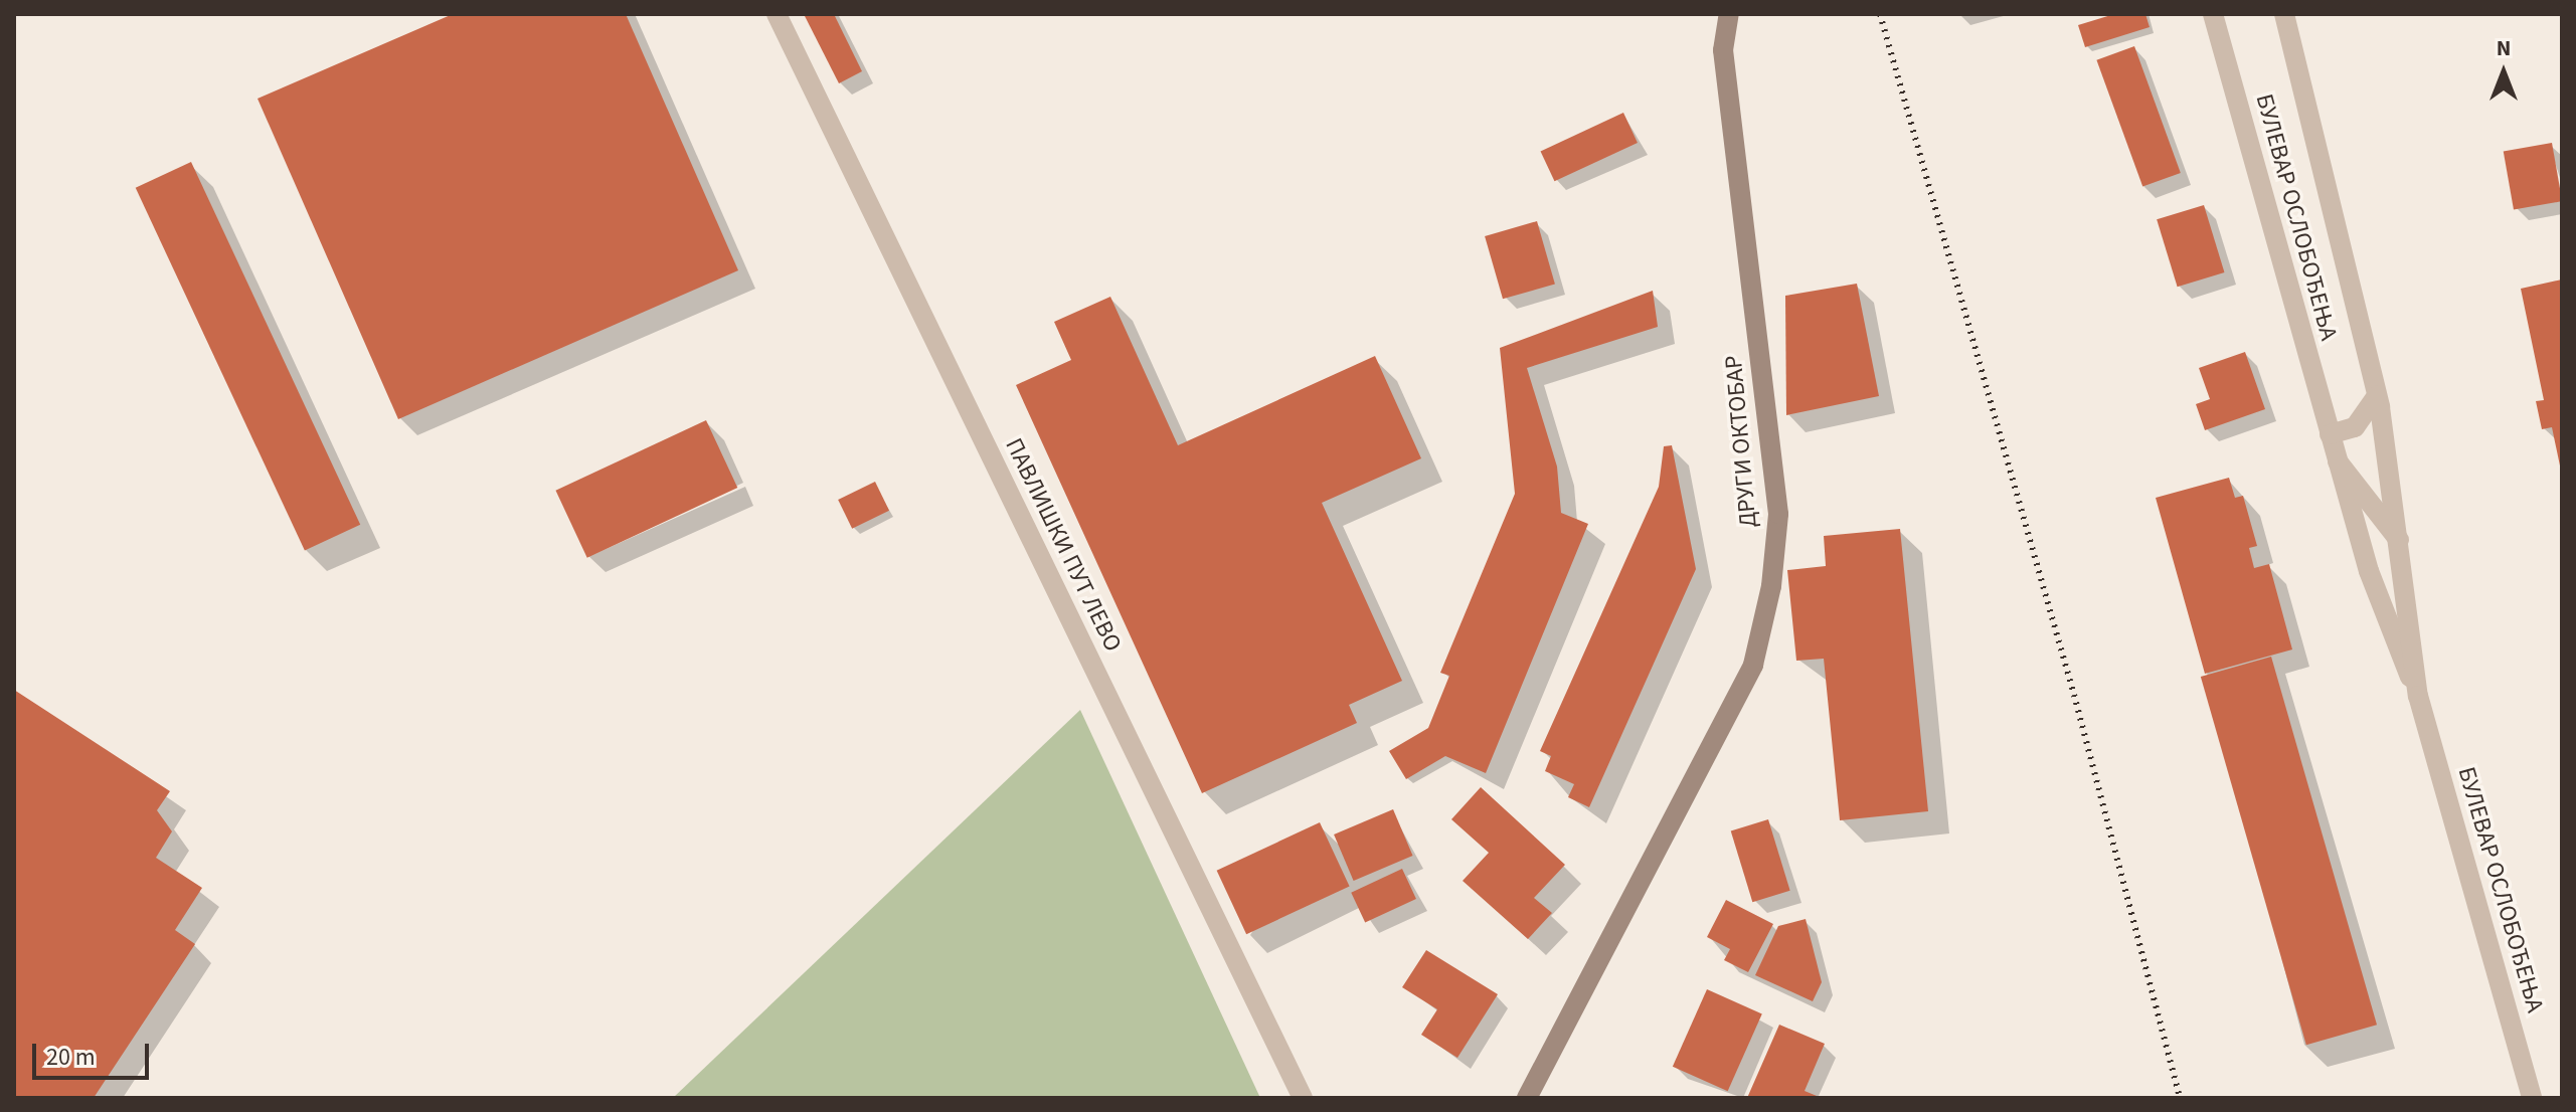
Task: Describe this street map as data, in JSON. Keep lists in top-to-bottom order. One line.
{"streets":{"main road":["ДРУГИ ОКТОБАР"],"street":["БУЛЕВАР ОСЛОБОЂЕЊА","ПАВЛИШКИ ПУТ ЛЕВО"]},"scale_bar":"20 m","north":"top"}
